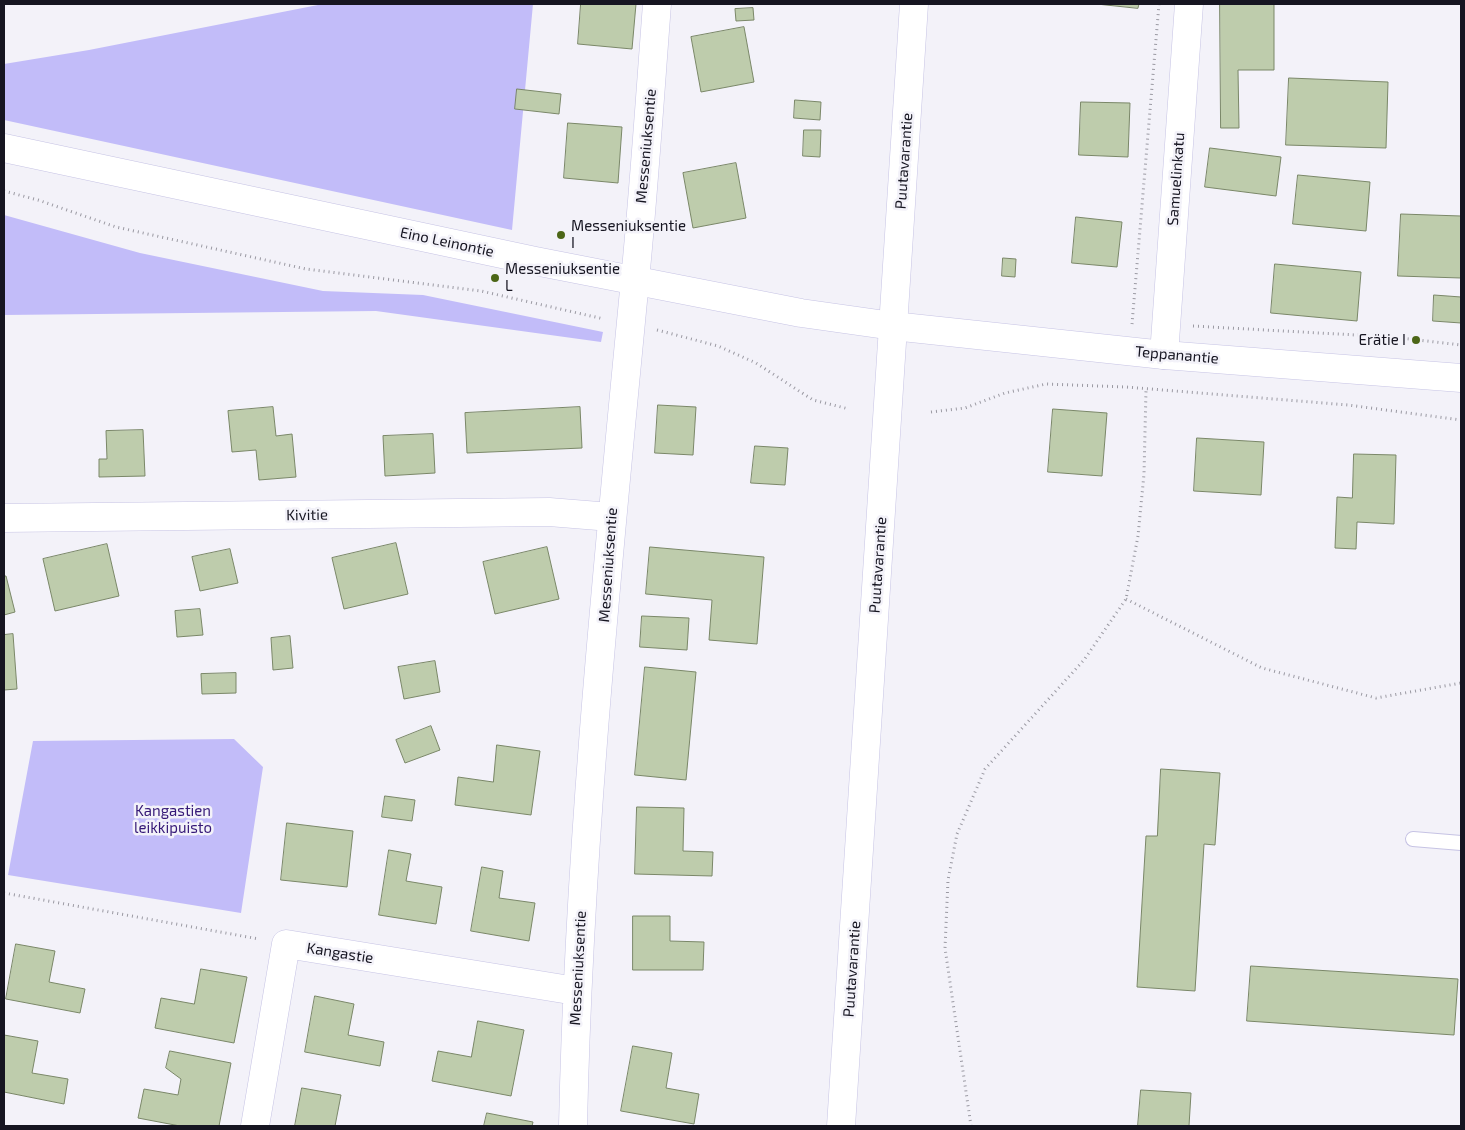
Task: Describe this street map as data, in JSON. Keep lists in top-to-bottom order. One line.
{"streets":{"street":["Messeniuksentie","Puutavarantie","Samuelinkatu","Eino Leinontie","Teppanantie","Kivitie","Kangastie"]},"crossings":[["Messeniuksentie","Eino Leinontie"],["Messeniuksentie","Kivitie"],["Messeniuksentie","Kangastie"],["Puutavarantie","Eino Leinontie"],["Puutavarantie","Teppanantie"],["Samuelinkatu","Teppanantie"],["Eino Leinontie","Teppanantie"]],"parks":["Kangastien leikkipuisto"],"places":["Messeniuksentie I","Messeniuksentie L","Erätie I"]}
